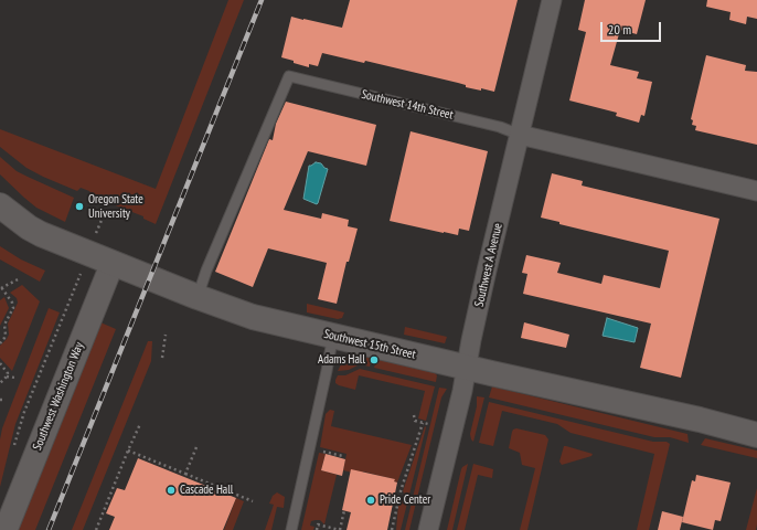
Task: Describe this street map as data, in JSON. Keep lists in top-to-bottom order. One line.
{"streets":{"main road":["Southwest 15th Street"],"street":["Southwest 14th Street","Southwest A Avenue","Southwest Washington Way"]},"crossings":[["Southwest 14th Street","Southwest A Avenue"],["Southwest 14th Street","Southwest 15th Street"],["Southwest A Avenue","Southwest 15th Street"],["Southwest 15th Street","Southwest Washington Way"]],"places":["Oregon State University","Adams Hall","Cascade Hall","Pride Center"],"scale_bar":"20 m"}
